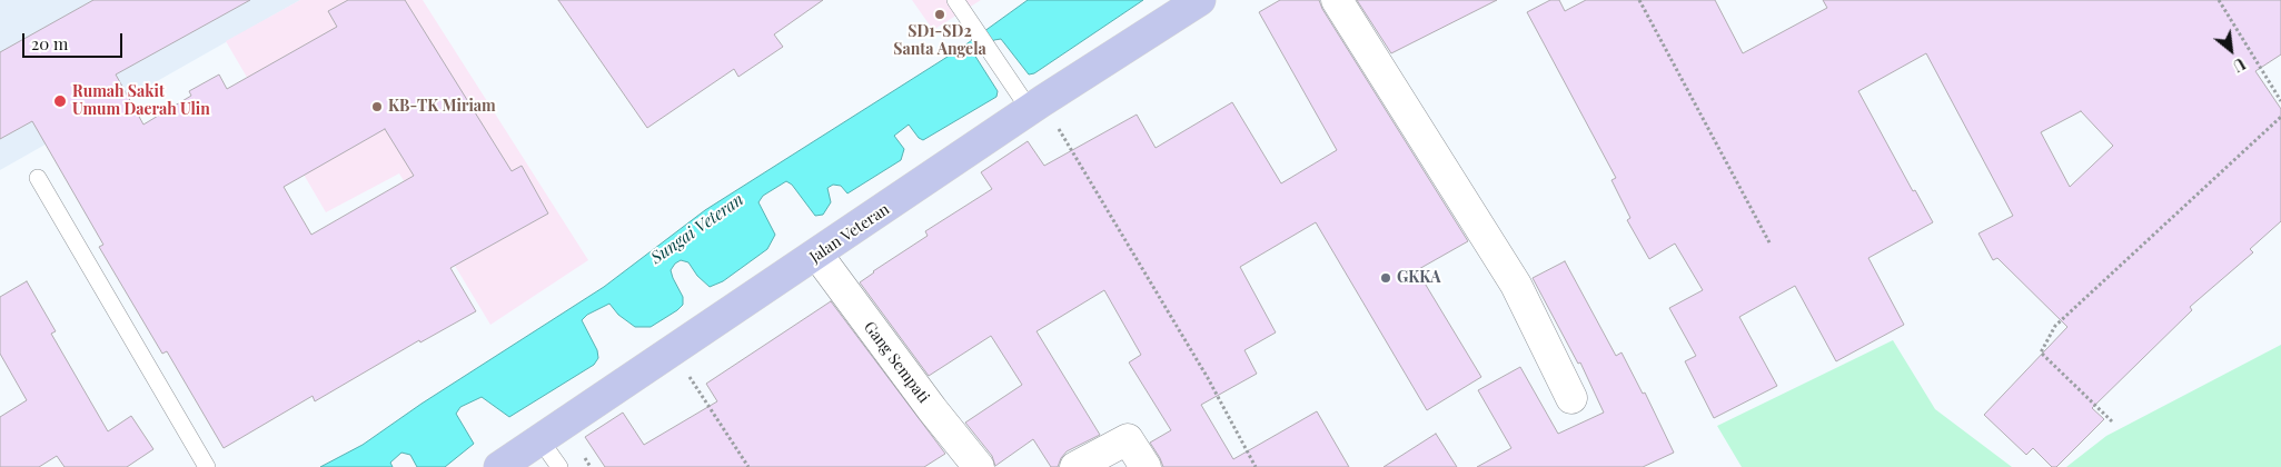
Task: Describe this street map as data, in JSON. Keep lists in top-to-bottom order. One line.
{"streets":{"main road":["Jalan Veteran"],"street":["Gang Sempati"]},"crossings":[["Jalan Veteran","Gang Sempati"]],"water":["Sungai Veteran"],"places":["SD1-SD2 Santa Angela","Rumah Sakit Umum Daerah Ulin","KB-TK Miriam","GKKA"],"scale_bar":"20 m","north":"bottom right"}
